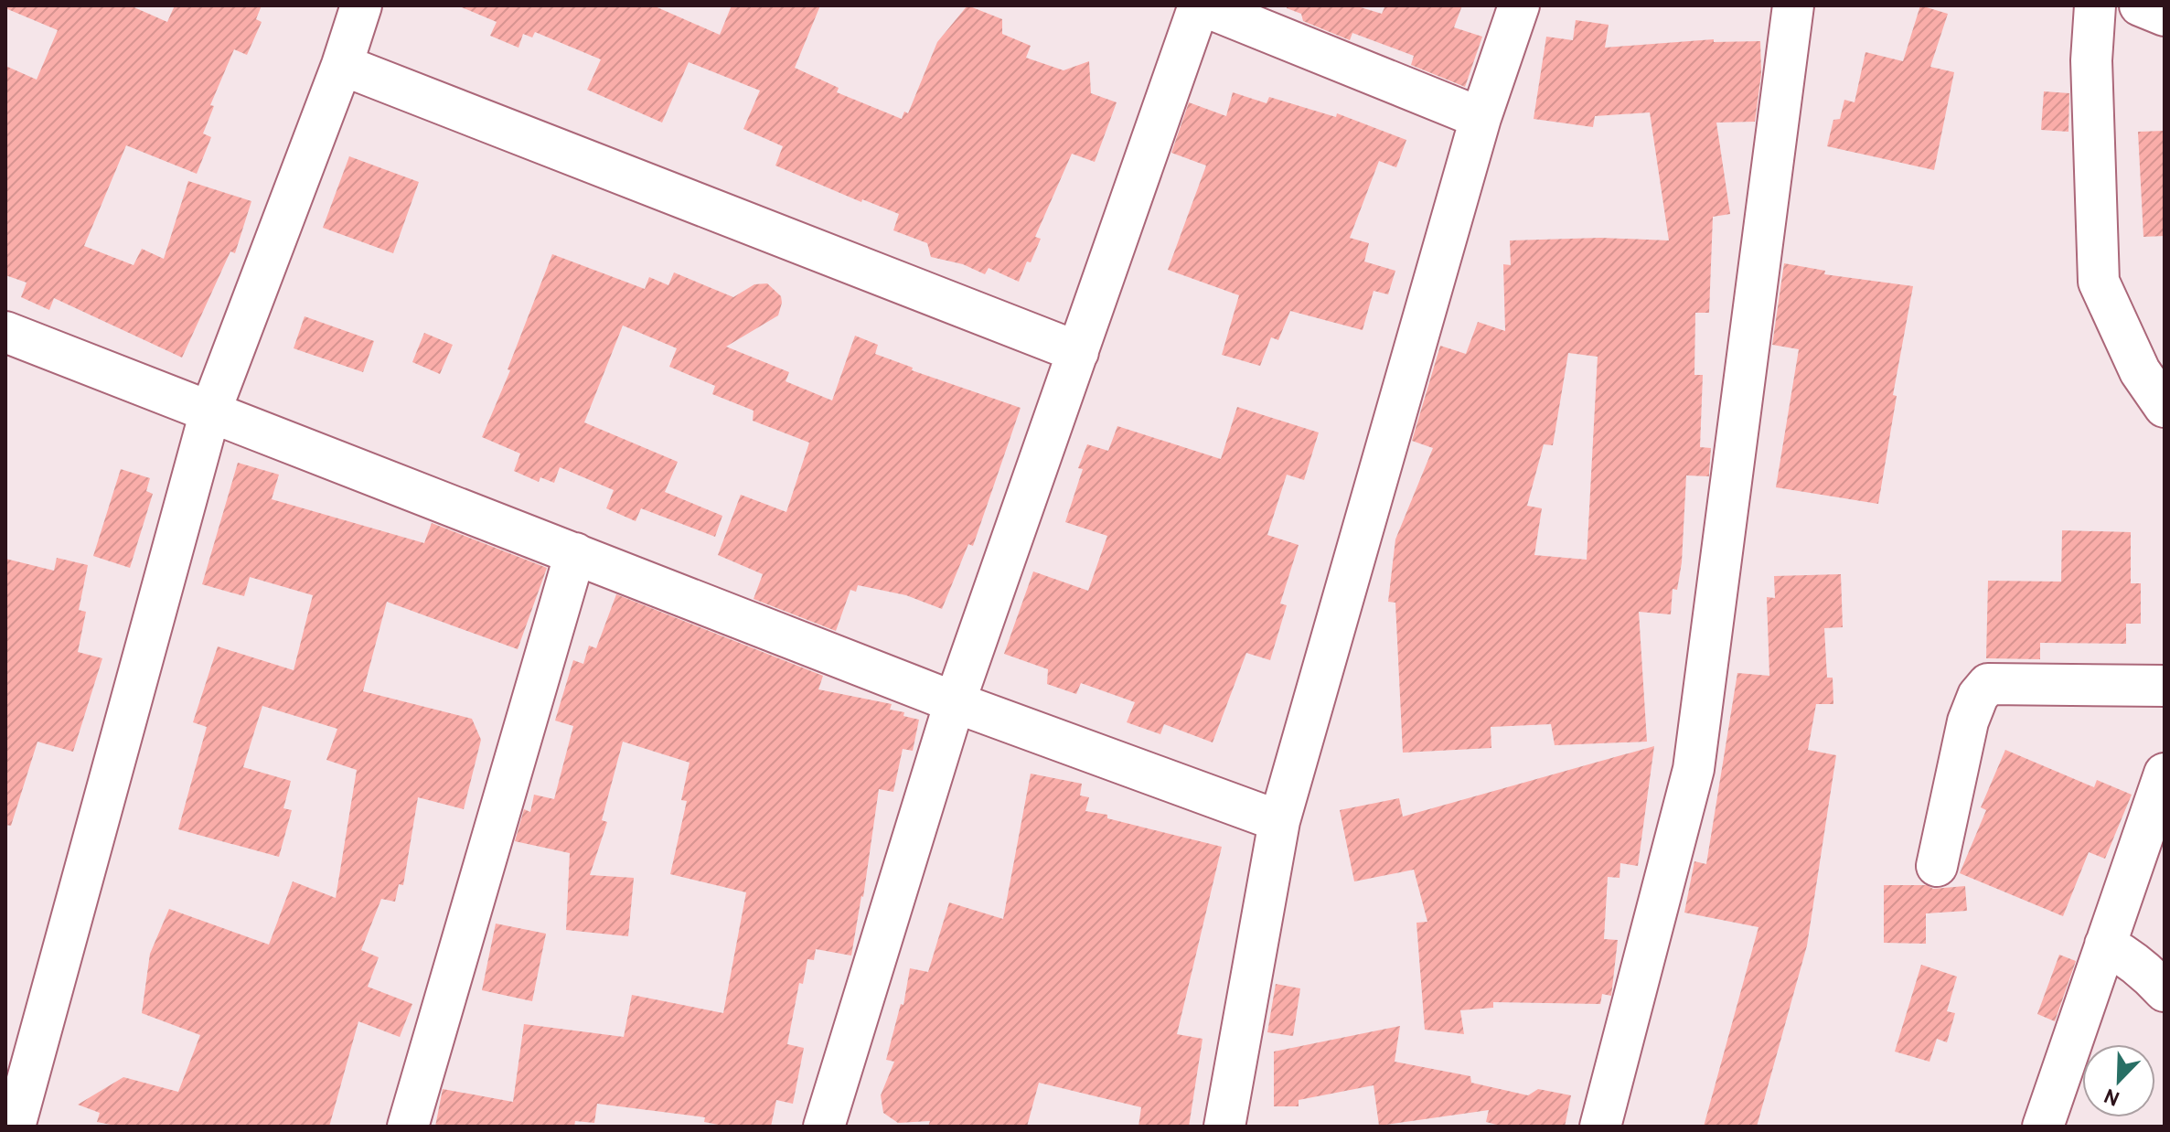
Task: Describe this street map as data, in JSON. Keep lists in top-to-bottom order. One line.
{"north":"bottom left"}
